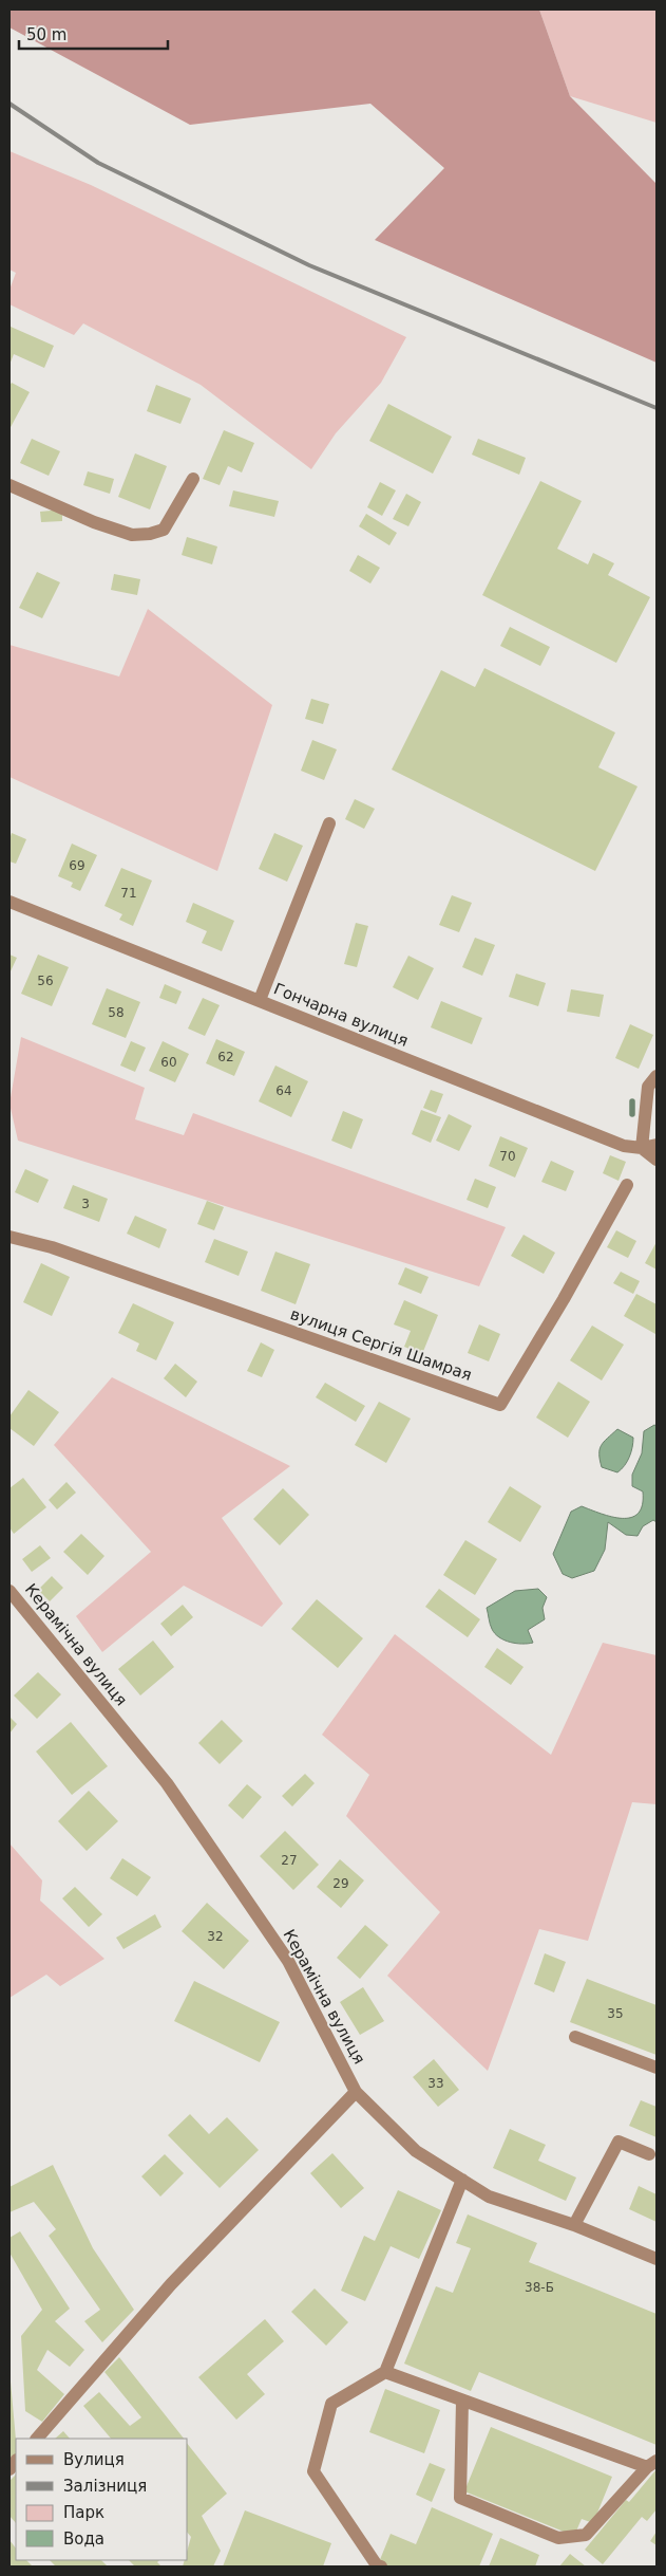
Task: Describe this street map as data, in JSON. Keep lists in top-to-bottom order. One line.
{"streets":{"street":["Гончарна вулиця","вулиця Сергія Шамрая","Керамічна вулиця"]},"house_numbers":["69","71","56","58","62","60","64","70","3","27","29","32","35","33","38-Б"],"legend":["Вулиця","Залізниця","Парк","Вода"],"scale_bar":"50 m"}
